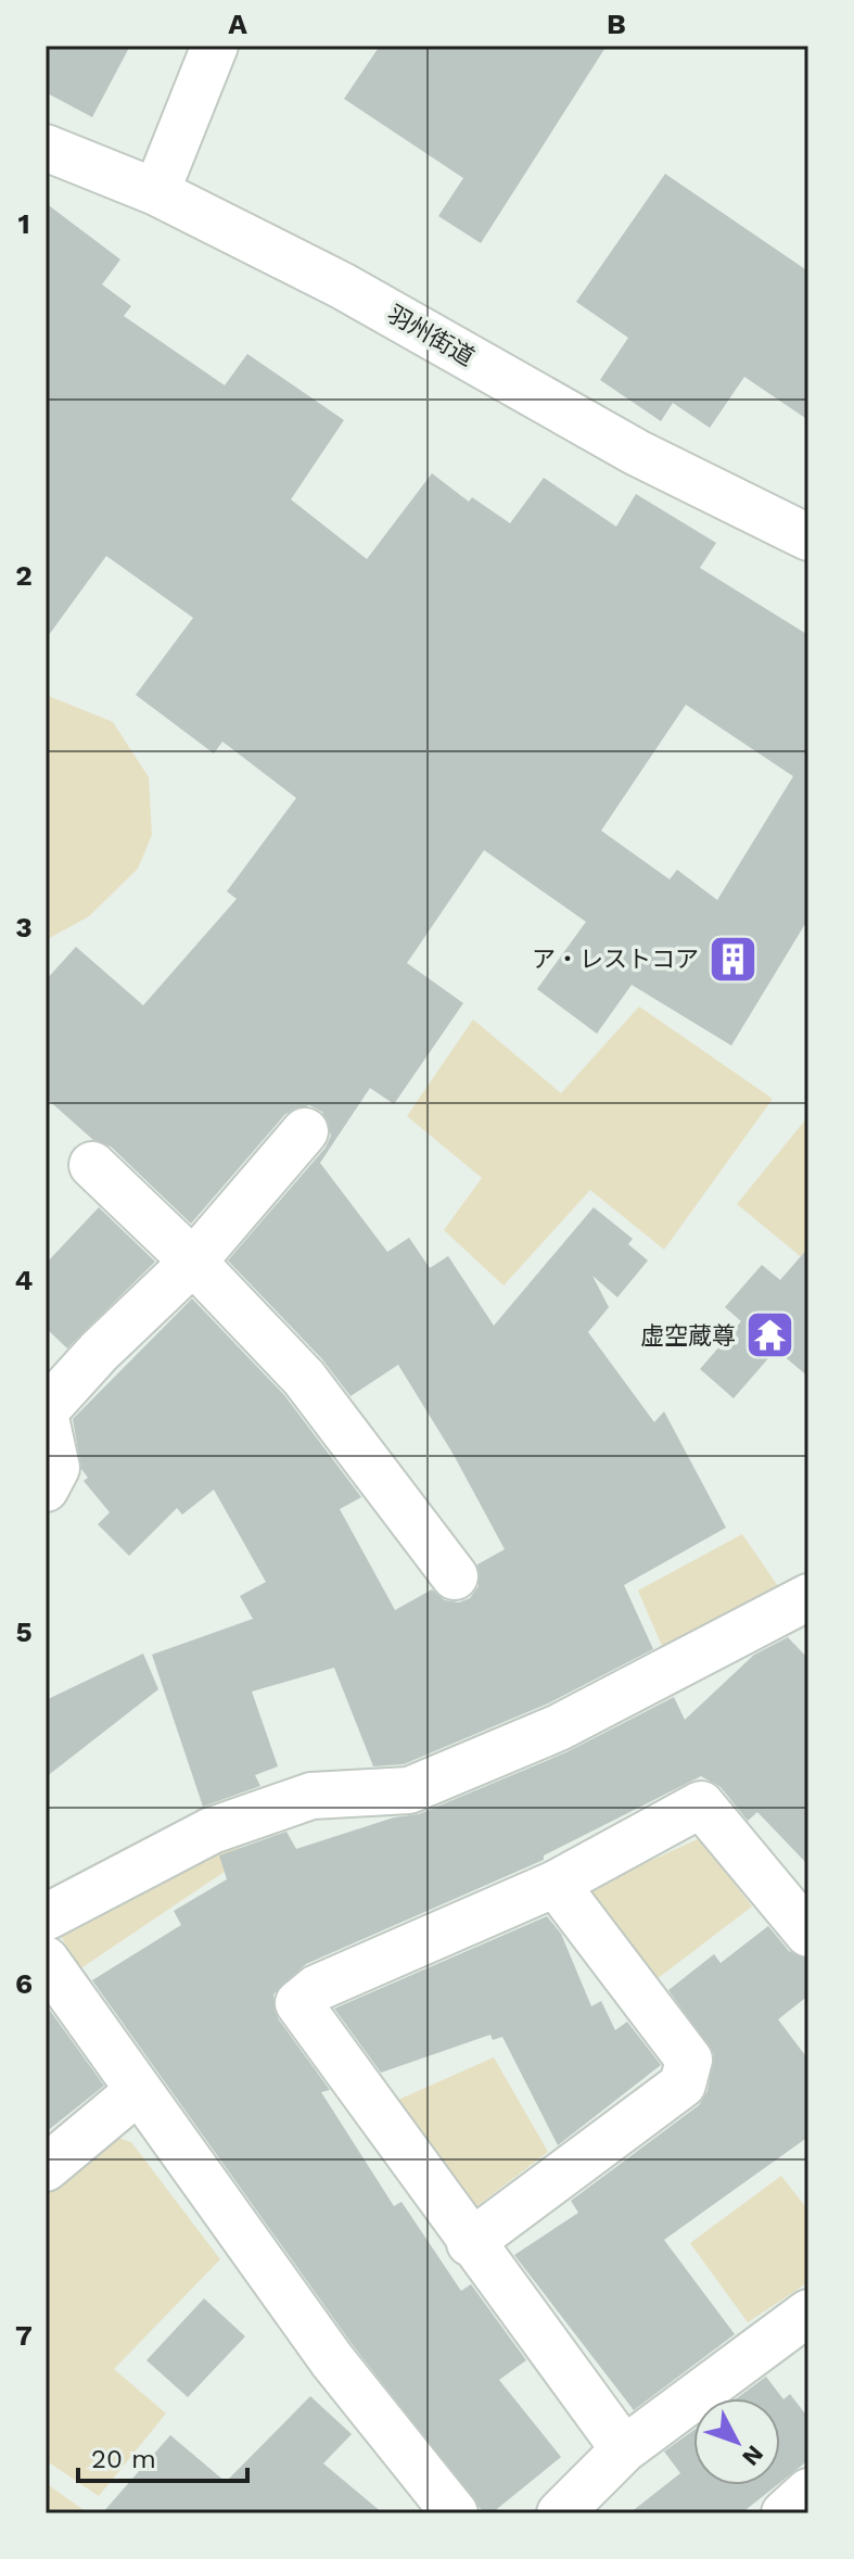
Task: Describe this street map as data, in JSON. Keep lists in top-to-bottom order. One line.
{"streets":{"street":["羽州街道"]},"places":{"building":["ア・レストコア"],"temple":["虚空蔵尊"]},"scale_bar":"20 m","north":"bottom right","grid":{"columns":["A","B"],"rows":["1","2","3","4","5","6","7"]}}
